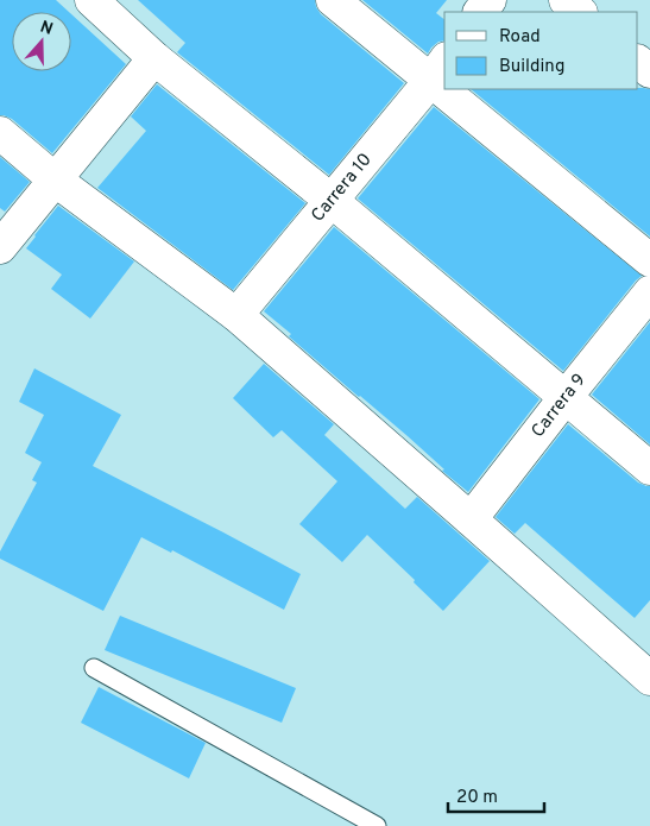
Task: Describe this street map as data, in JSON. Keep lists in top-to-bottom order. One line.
{"streets":{"street":["Carrera 10","Carrera 9"]},"legend":["Road","Building"],"scale_bar":"20 m","north":"top"}
